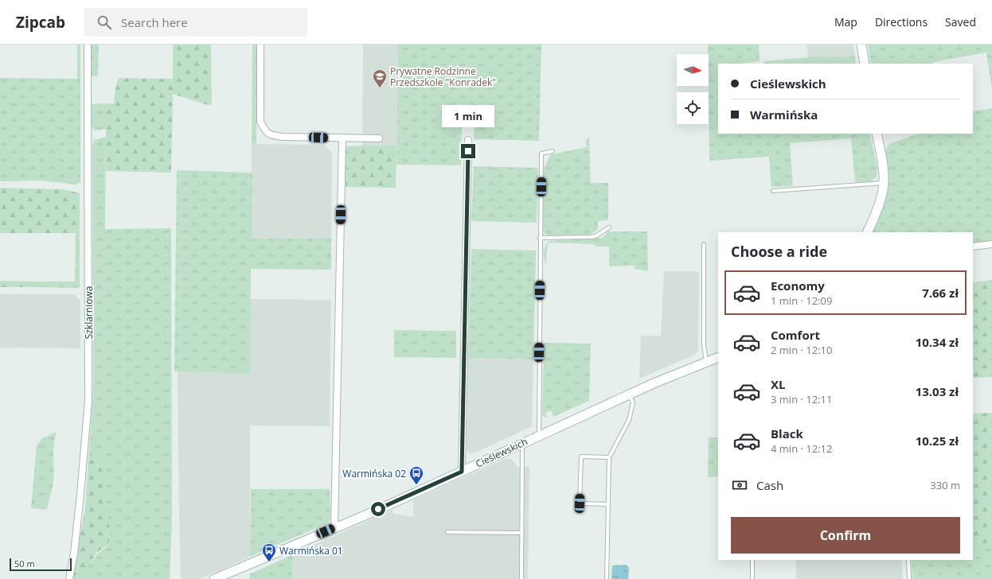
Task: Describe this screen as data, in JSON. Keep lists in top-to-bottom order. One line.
{"streets":{"street":["Szklarniowa","Cieślewskich"]},"places":{"school or university":["Prywatne Rodzinne Przedszkole \"Konradek\""],"bus stop":["Warmińska 02","Warmińska 01"]},"scale_bar":"50 m","north":"right","page":{"header":"Zipcab","search":"Search here","nav":["Map","Directions","Saved"],"banner":["Cieślewskich","Warmińska"],"bubble":"1 min","heading":"Choose a ride","list":[{"name":"Economy","note":"1 min · 12:09","value":"7.66 zł"},{"name":"Comfort","note":"2 min · 12:10","value":"10.34 zł"},{"name":"XL","note":"3 min · 12:11","value":"13.03 zł"},{"name":"Black","note":"4 min · 12:12","value":"10.25 zł"}],"pay":["Cash","330 m"],"buttons":"Confirm","scale":"50 m"}}
